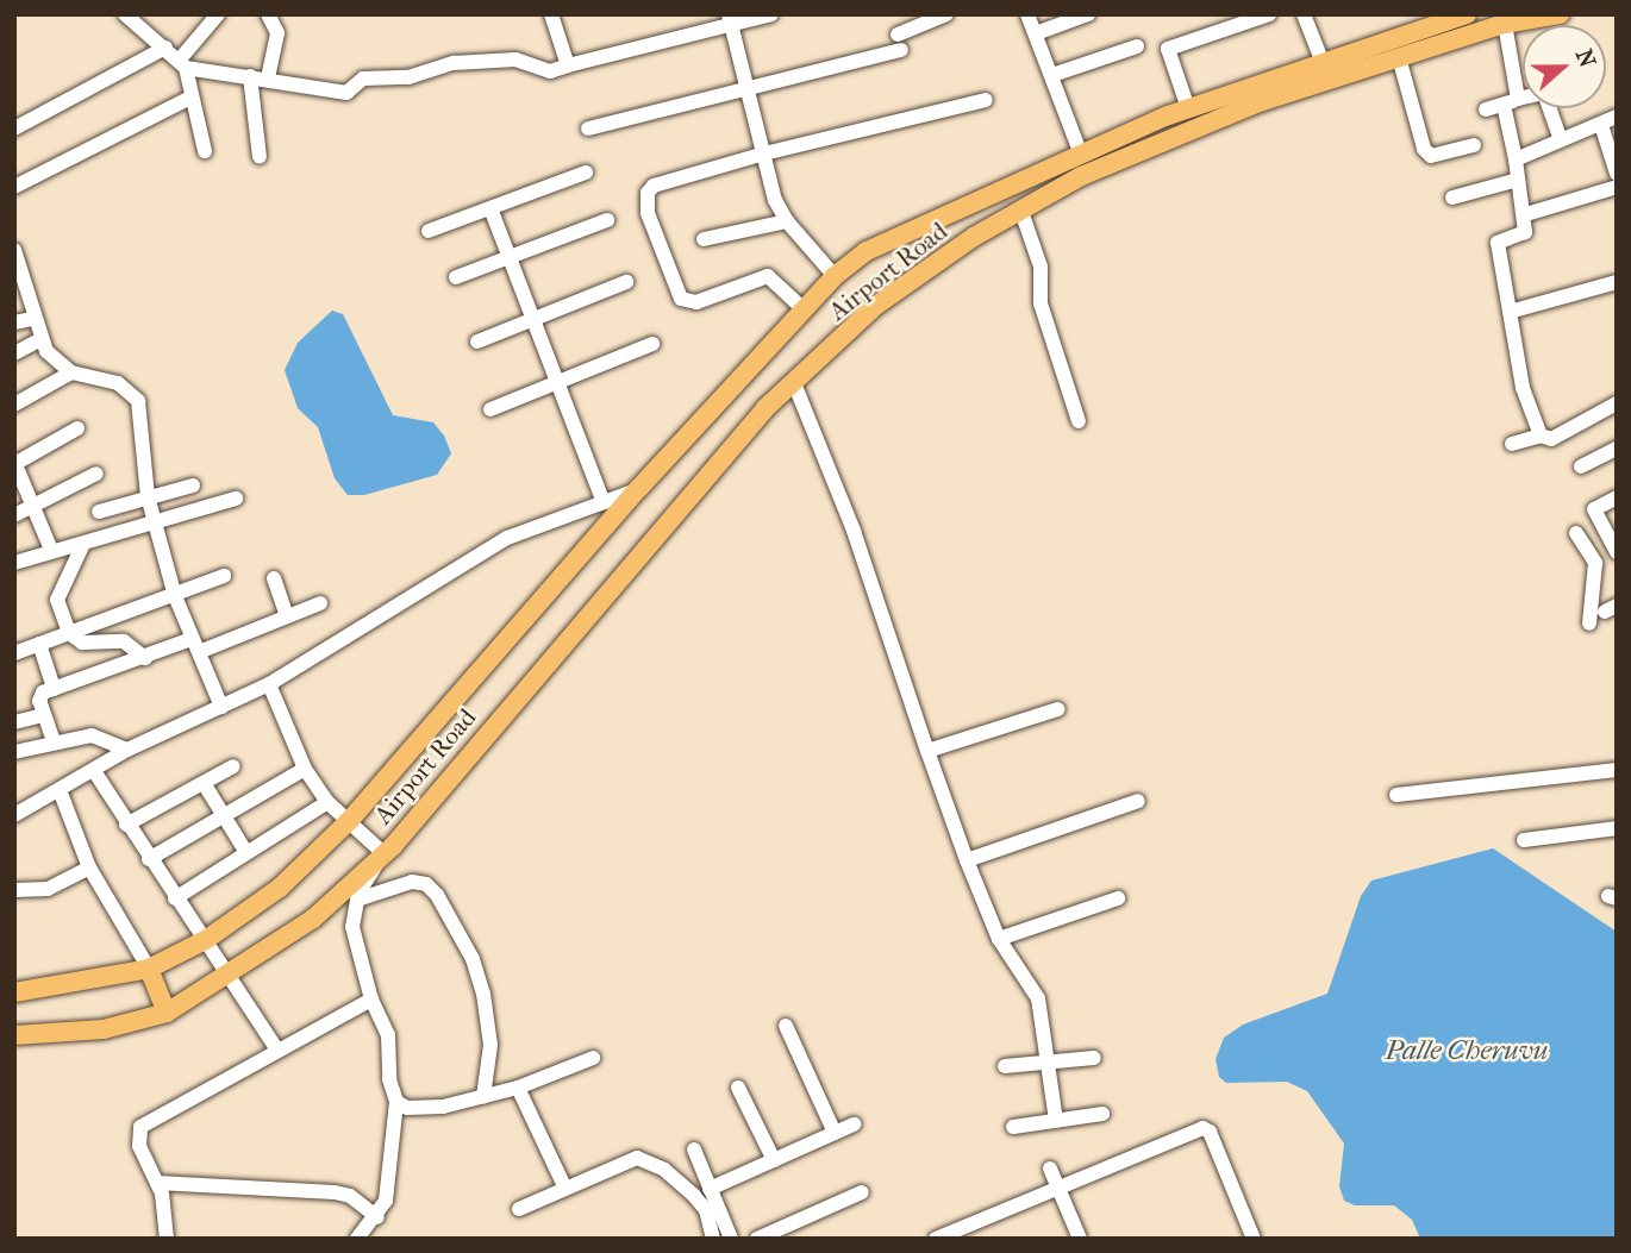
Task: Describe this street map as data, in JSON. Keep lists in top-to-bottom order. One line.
{"streets":{"main road":["Airport Road"]},"water":["Palle Cheruvu"],"north":"right"}
